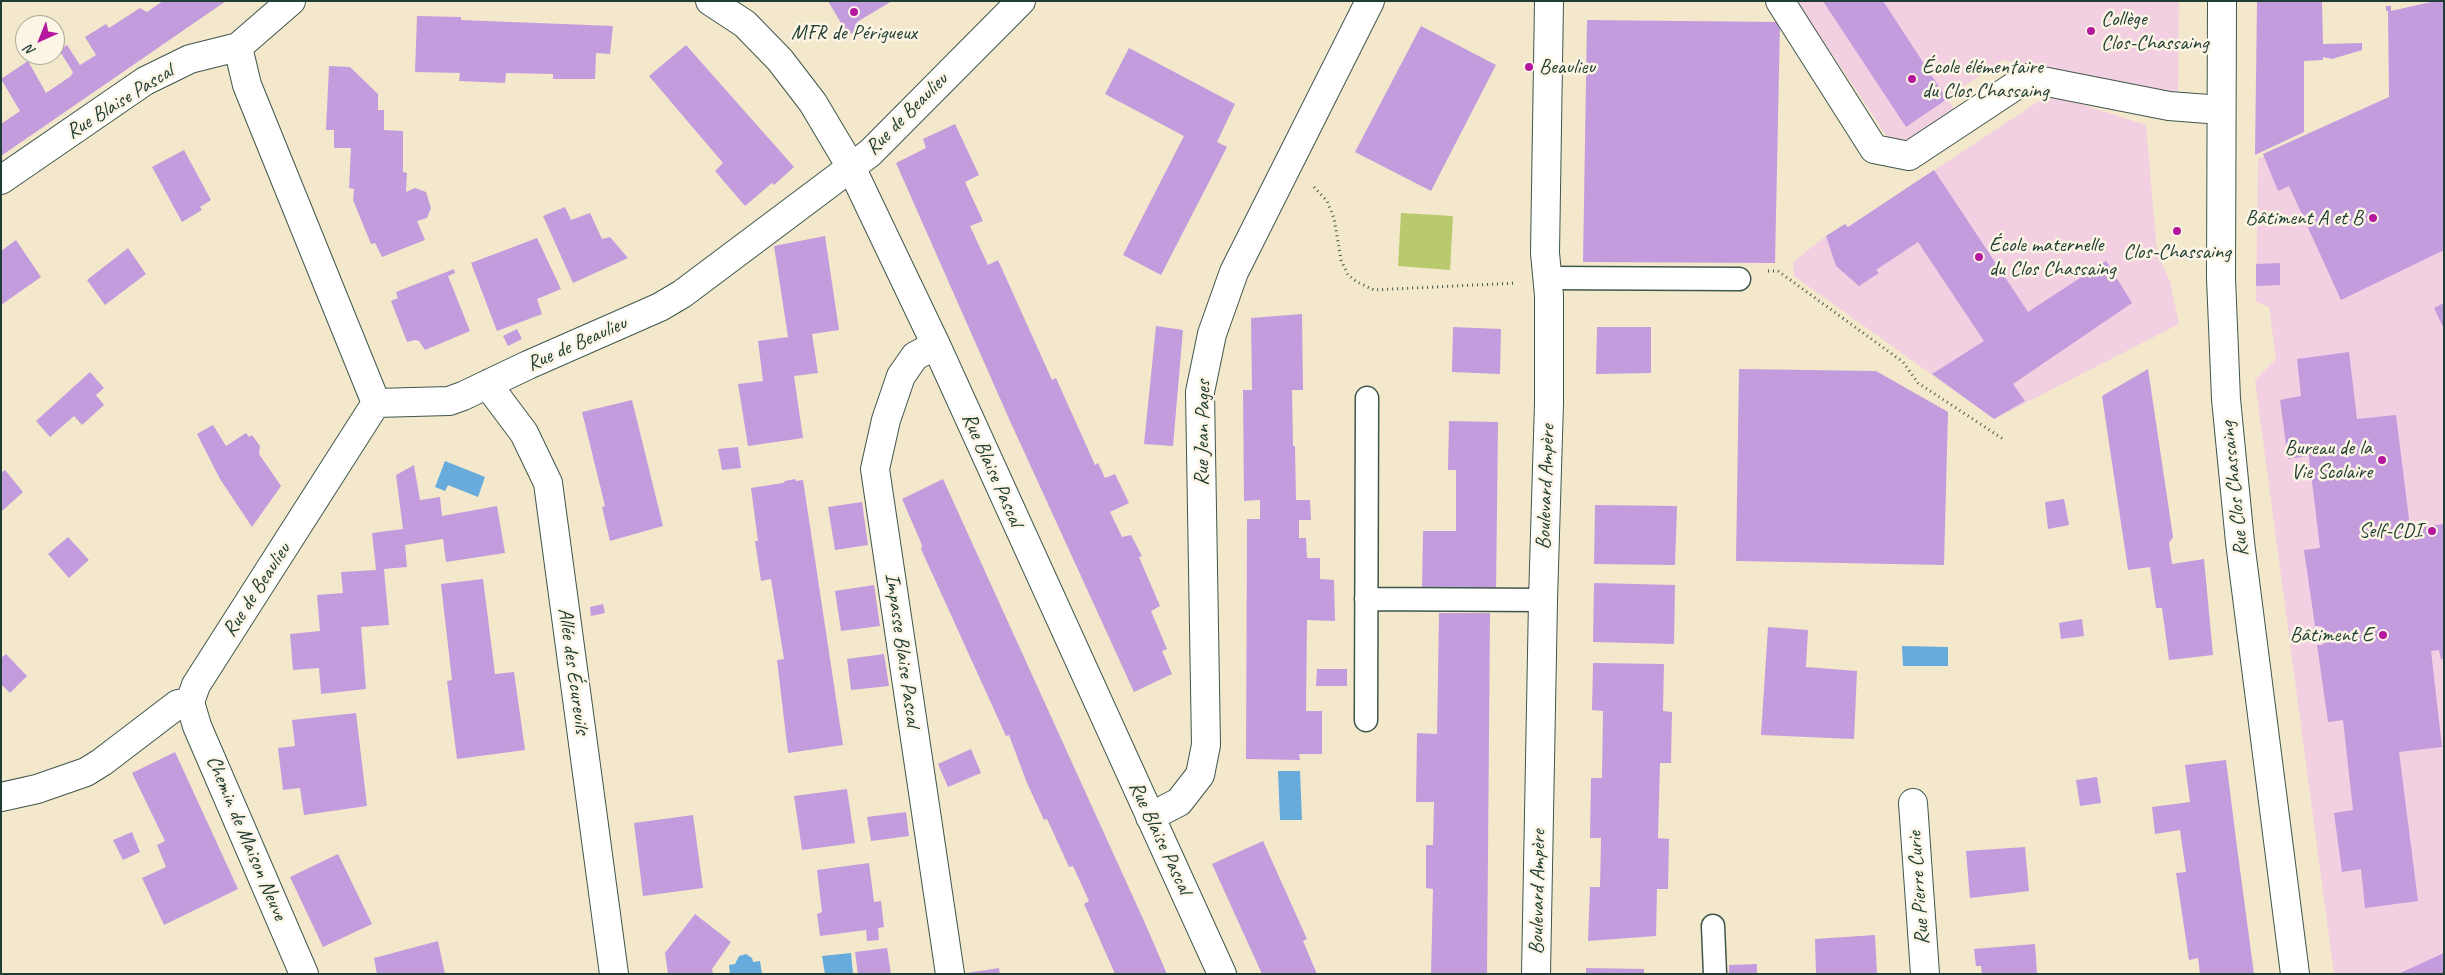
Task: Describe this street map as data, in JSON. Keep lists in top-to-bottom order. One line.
{"streets":{"street":["Rue Blaise Pascal","Rue de Beaulieu","Rue Jean Pages","Boulevard Ampère","Rue Clos Chassaing","Impasse Blaise Pascal","Allée des Écureuils","Chemin de Maison Neuve","Rue Pierre Curie"]},"crossings":[["Rue Blaise Pascal","Rue de Beaulieu"],["Rue Blaise Pascal","Rue Jean Pages"],["Rue Blaise Pascal","Impasse Blaise Pascal"],["Rue de Beaulieu","Allée des Écureuils"],["Rue de Beaulieu","Chemin de Maison Neuve"]],"places":["MFR de Périgueux","Collège Clos-Chassaing","Beaulieu","École élémentaire du Clos Chassaing","Bâtiment A et B","Clos-Chassaing","École maternelle du Clos Chassaing","Bureau de la Vie Scolaire","Self-CDI","Bâtiment E"],"north":"bottom left"}
